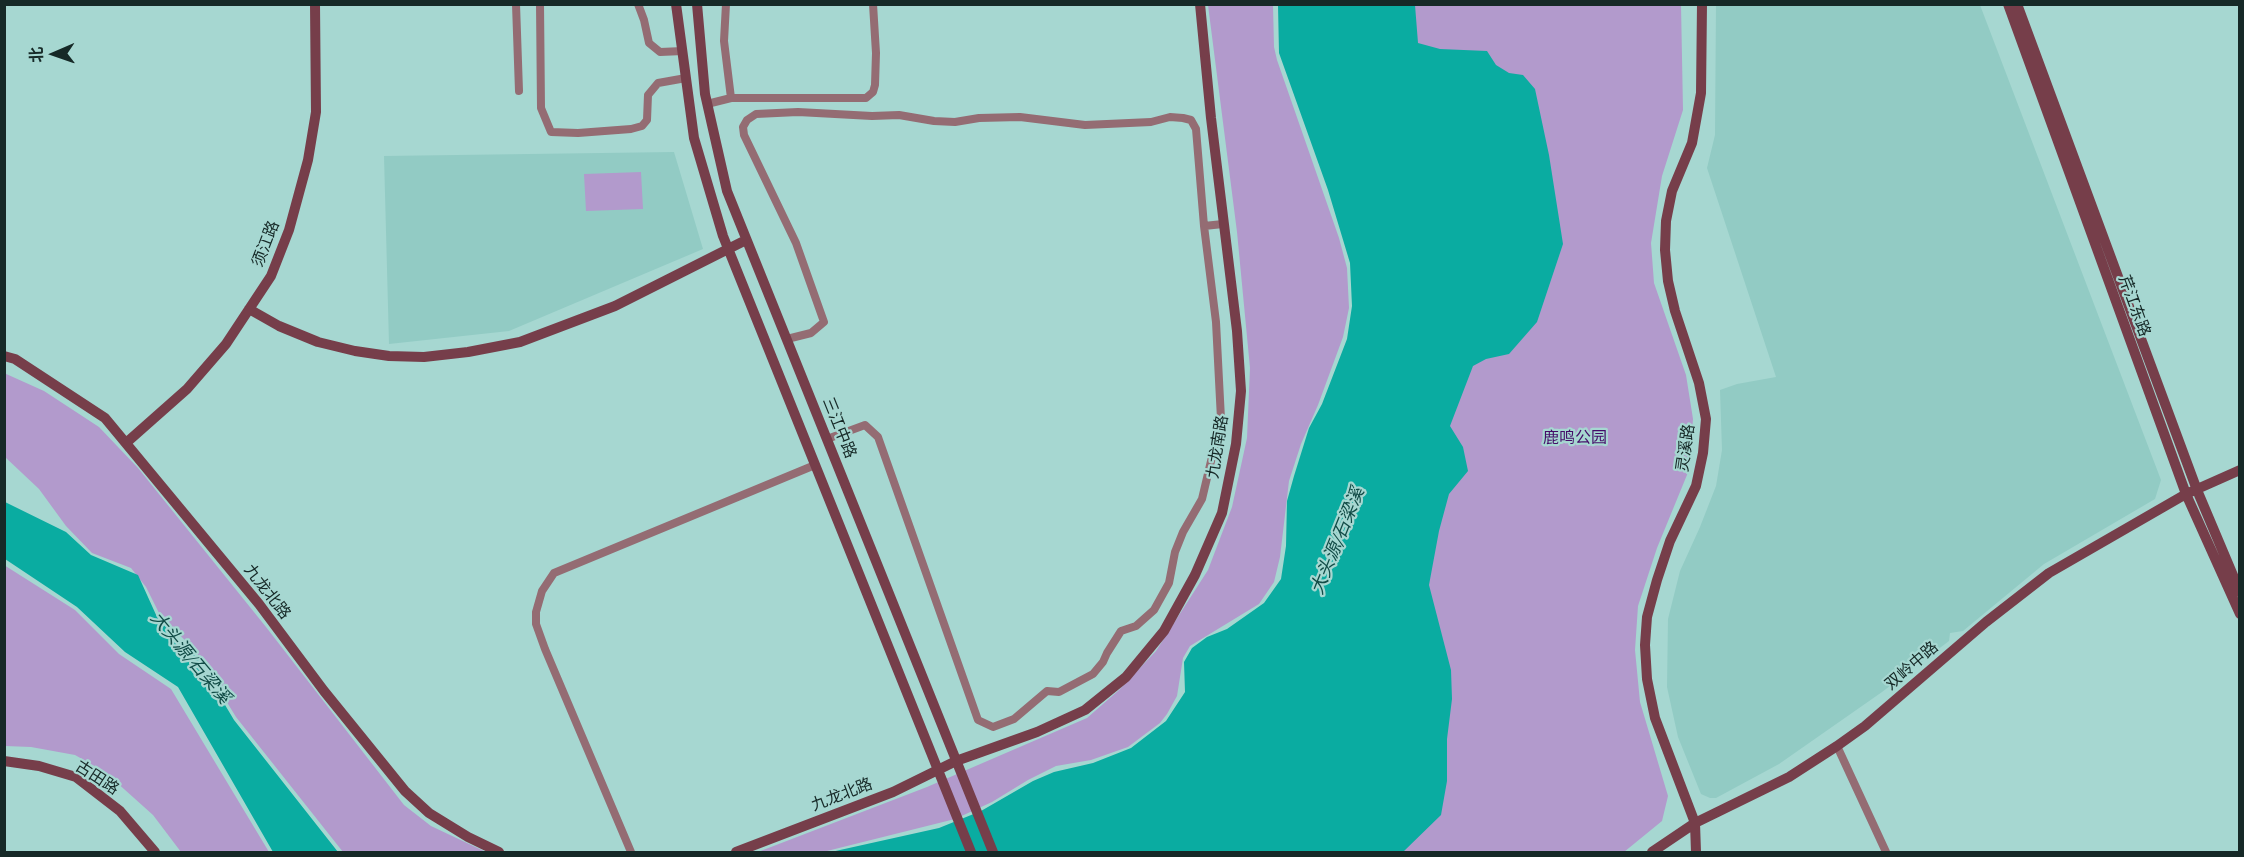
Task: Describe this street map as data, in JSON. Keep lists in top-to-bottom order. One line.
{"streets":{"street":["须江路","芹江东路","三江中路","九龙南路","灵溪路","九龙北路","双岭中路","古田路"]},"crossings":[["须江路","九龙北路"],["芹江东路","双岭中路"],["三江中路","九龙南路"],["三江中路","九龙北路"],["九龙南路","九龙北路"],["灵溪路","双岭中路"]],"water":["大头源/石梁溪"],"parks":["鹿鸣公园"],"north":"left"}
